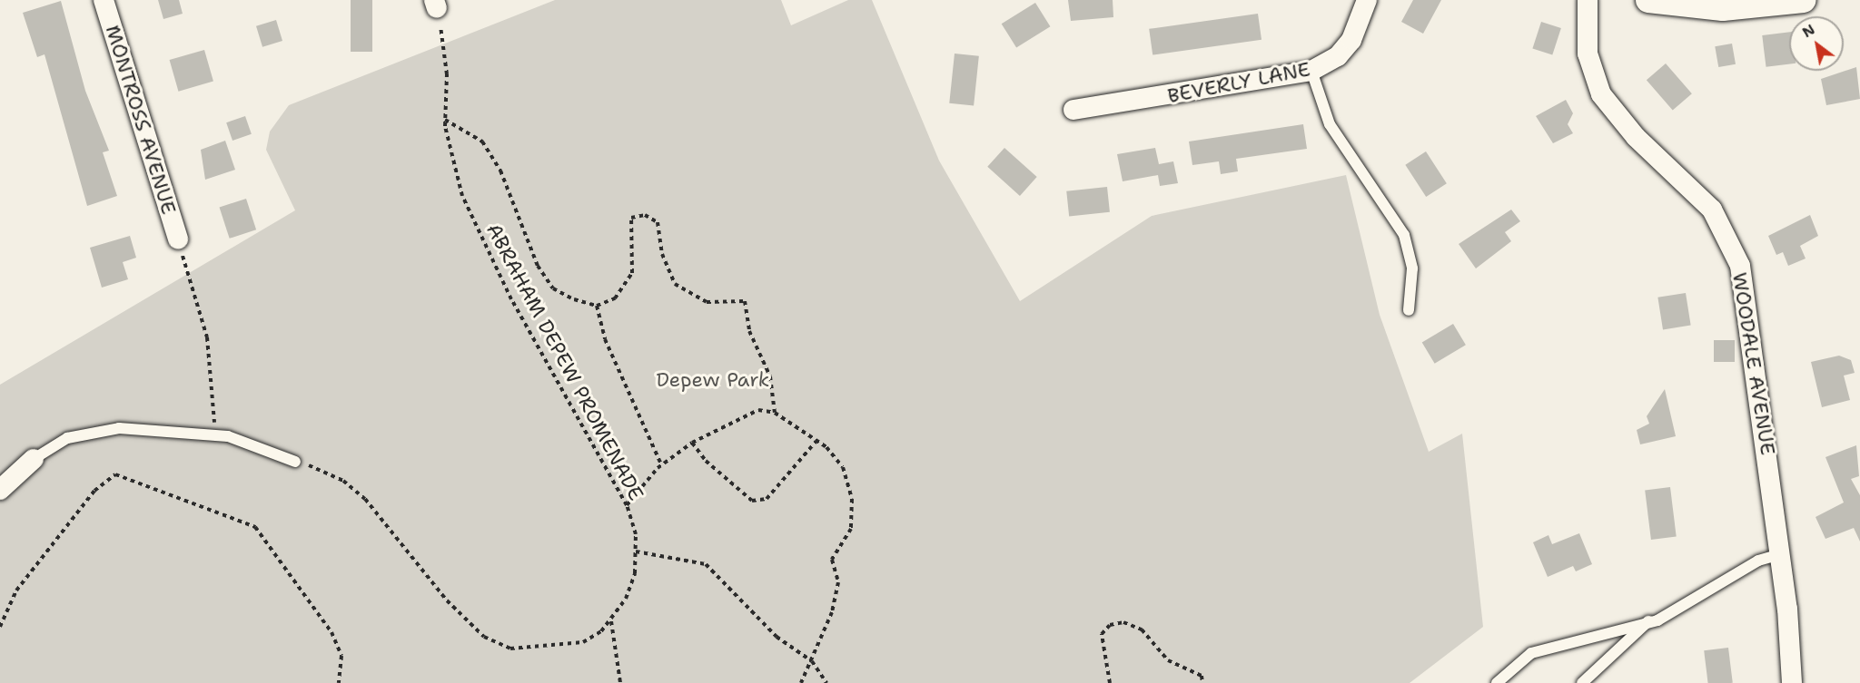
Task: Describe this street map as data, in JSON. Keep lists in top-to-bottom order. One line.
{"streets":{"street":["BEVERLY LANE","MONTROSS AVENUE","WOODALE AVENUE"],"path":["ABRAHAM DEPEW PROMENADE"]},"parks":["Depew Park"],"north":"top left"}
